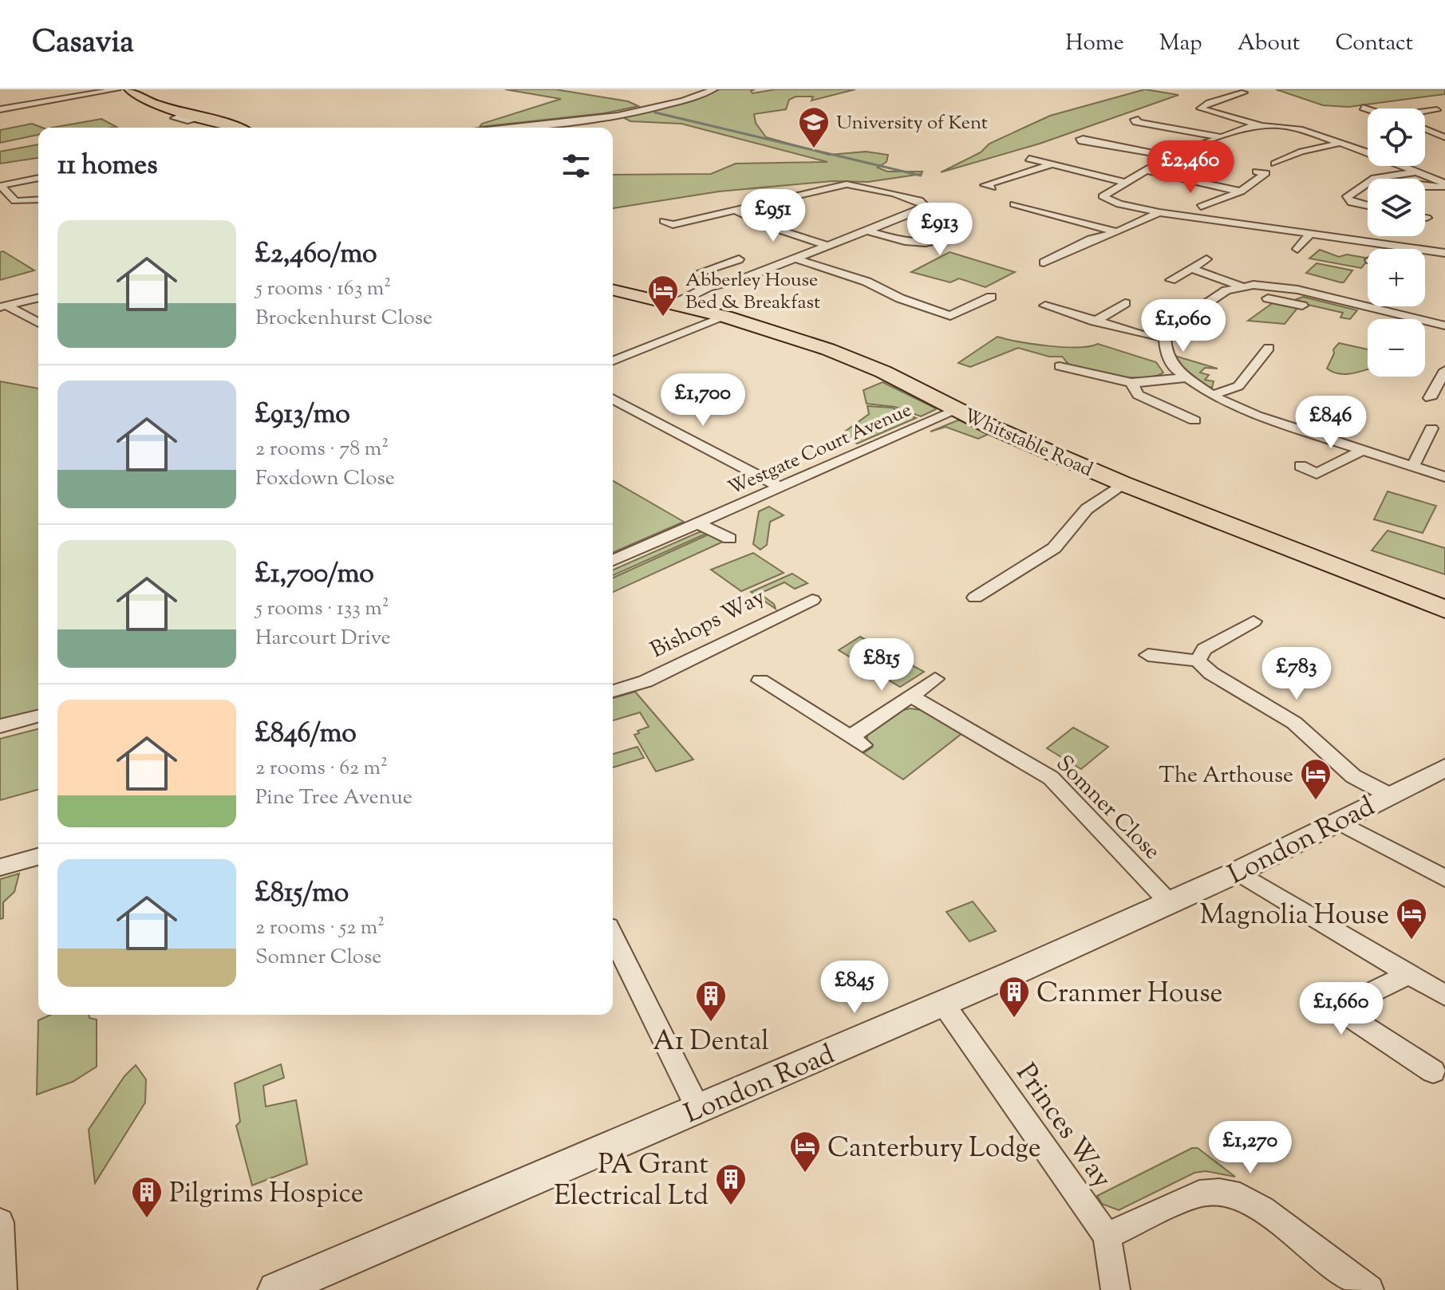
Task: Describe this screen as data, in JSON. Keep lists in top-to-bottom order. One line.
{"streets":{"main road":["Whitstable Road"],"street":["Westgate Court Avenue","Bishops Way","Somner Close","London Road","Princes Way"]},"crossings":[["Whitstable Road","Westgate Court Avenue"],["Somner Close","London Road"],["London Road","Princes Way"]],"places":{"school or university":["University of Kent"],"hotel":["Abberley House Bed & Breakfast","The Arthouse","Magnolia House","Canterbury Lodge"],"building":["Cranmer House","A1 Dental","PA Grant Electrical Ltd","Pilgrims Hospice"]},"page":{"header":"Casavia","nav":["Home","Map","About","Contact"],"map_buttons":["+","−"],"heading":"11 homes","price":["£2,460","£951","£913","£1,060","£1,700","£846","£815","£783","£845","£1,660","£1,270"],"list":[{"name":"£2,460/mo","note":"5 rooms · 163 m² · Brockenhurst Close"},{"name":"£913/mo","note":"2 rooms · 78 m² · Foxdown Close"},{"name":"£1,700/mo","note":"5 rooms · 133 m² · Harcourt Drive"},{"name":"£846/mo","note":"2 rooms · 62 m² · Pine Tree Avenue"},{"name":"£815/mo","note":"2 rooms · 52 m² · Somner Close"}]}}
